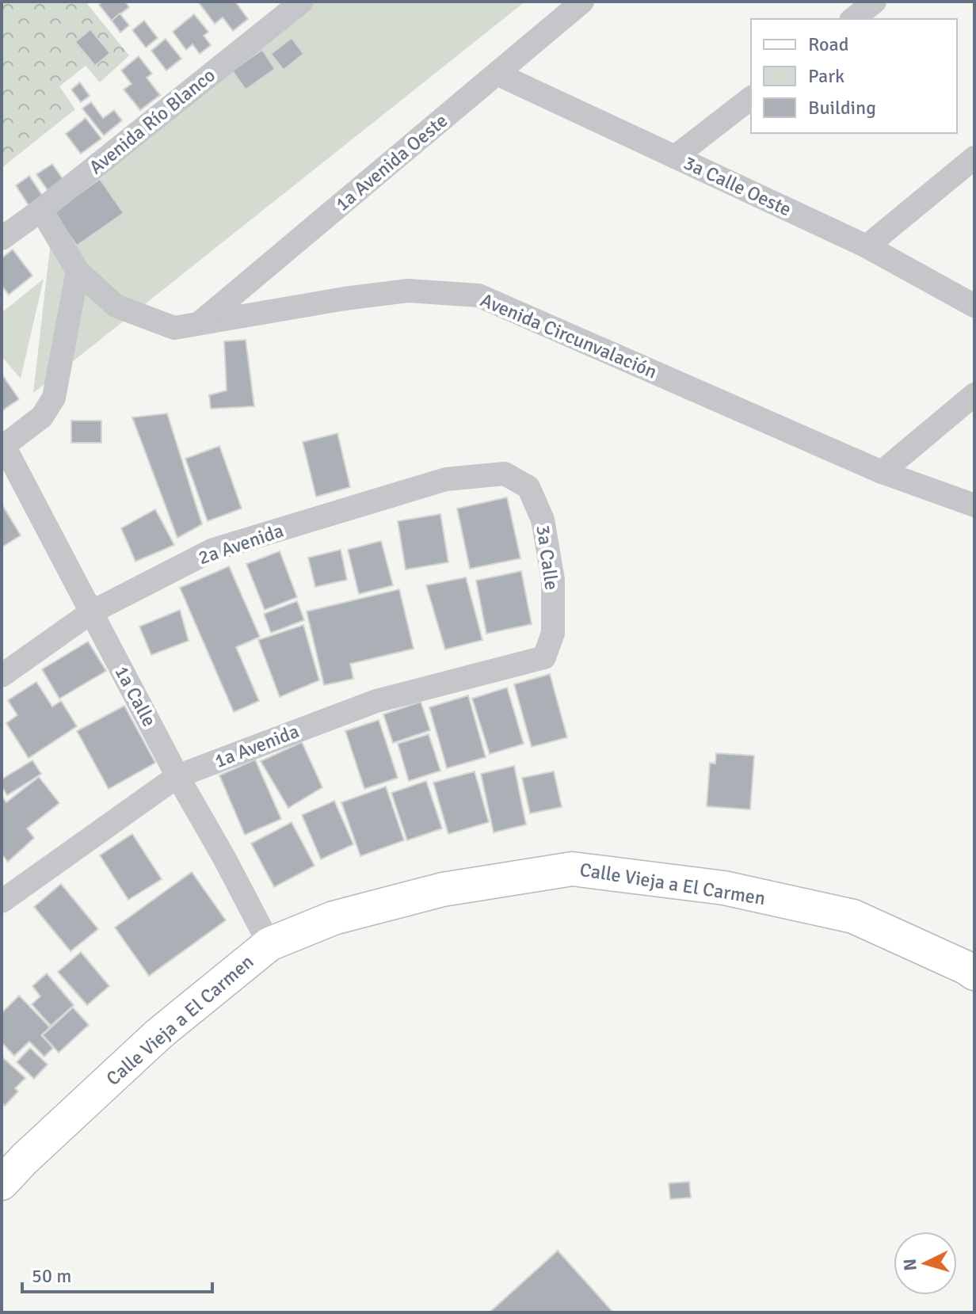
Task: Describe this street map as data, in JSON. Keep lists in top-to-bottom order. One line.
{"streets":{"street":["Avenida Río Blanco","1a Avenida Oeste","3a Calle Oeste","Avenida Circunvalación","2a Avenida","3a Calle","1a Calle","1a Avenida","Calle Vieja a El Carmen"]},"crossings":[["Avenida Río Blanco","Avenida Circunvalación"],["1a Avenida Oeste","3a Calle Oeste"],["1a Avenida Oeste","Avenida Circunvalación"],["2a Avenida","3a Calle"],["2a Avenida","1a Calle"],["3a Calle","1a Avenida"],["1a Calle","1a Avenida"],["1a Calle","Calle Vieja a El Carmen"]],"legend":["Road","Park","Building"],"scale_bar":"50 m","north":"left"}
